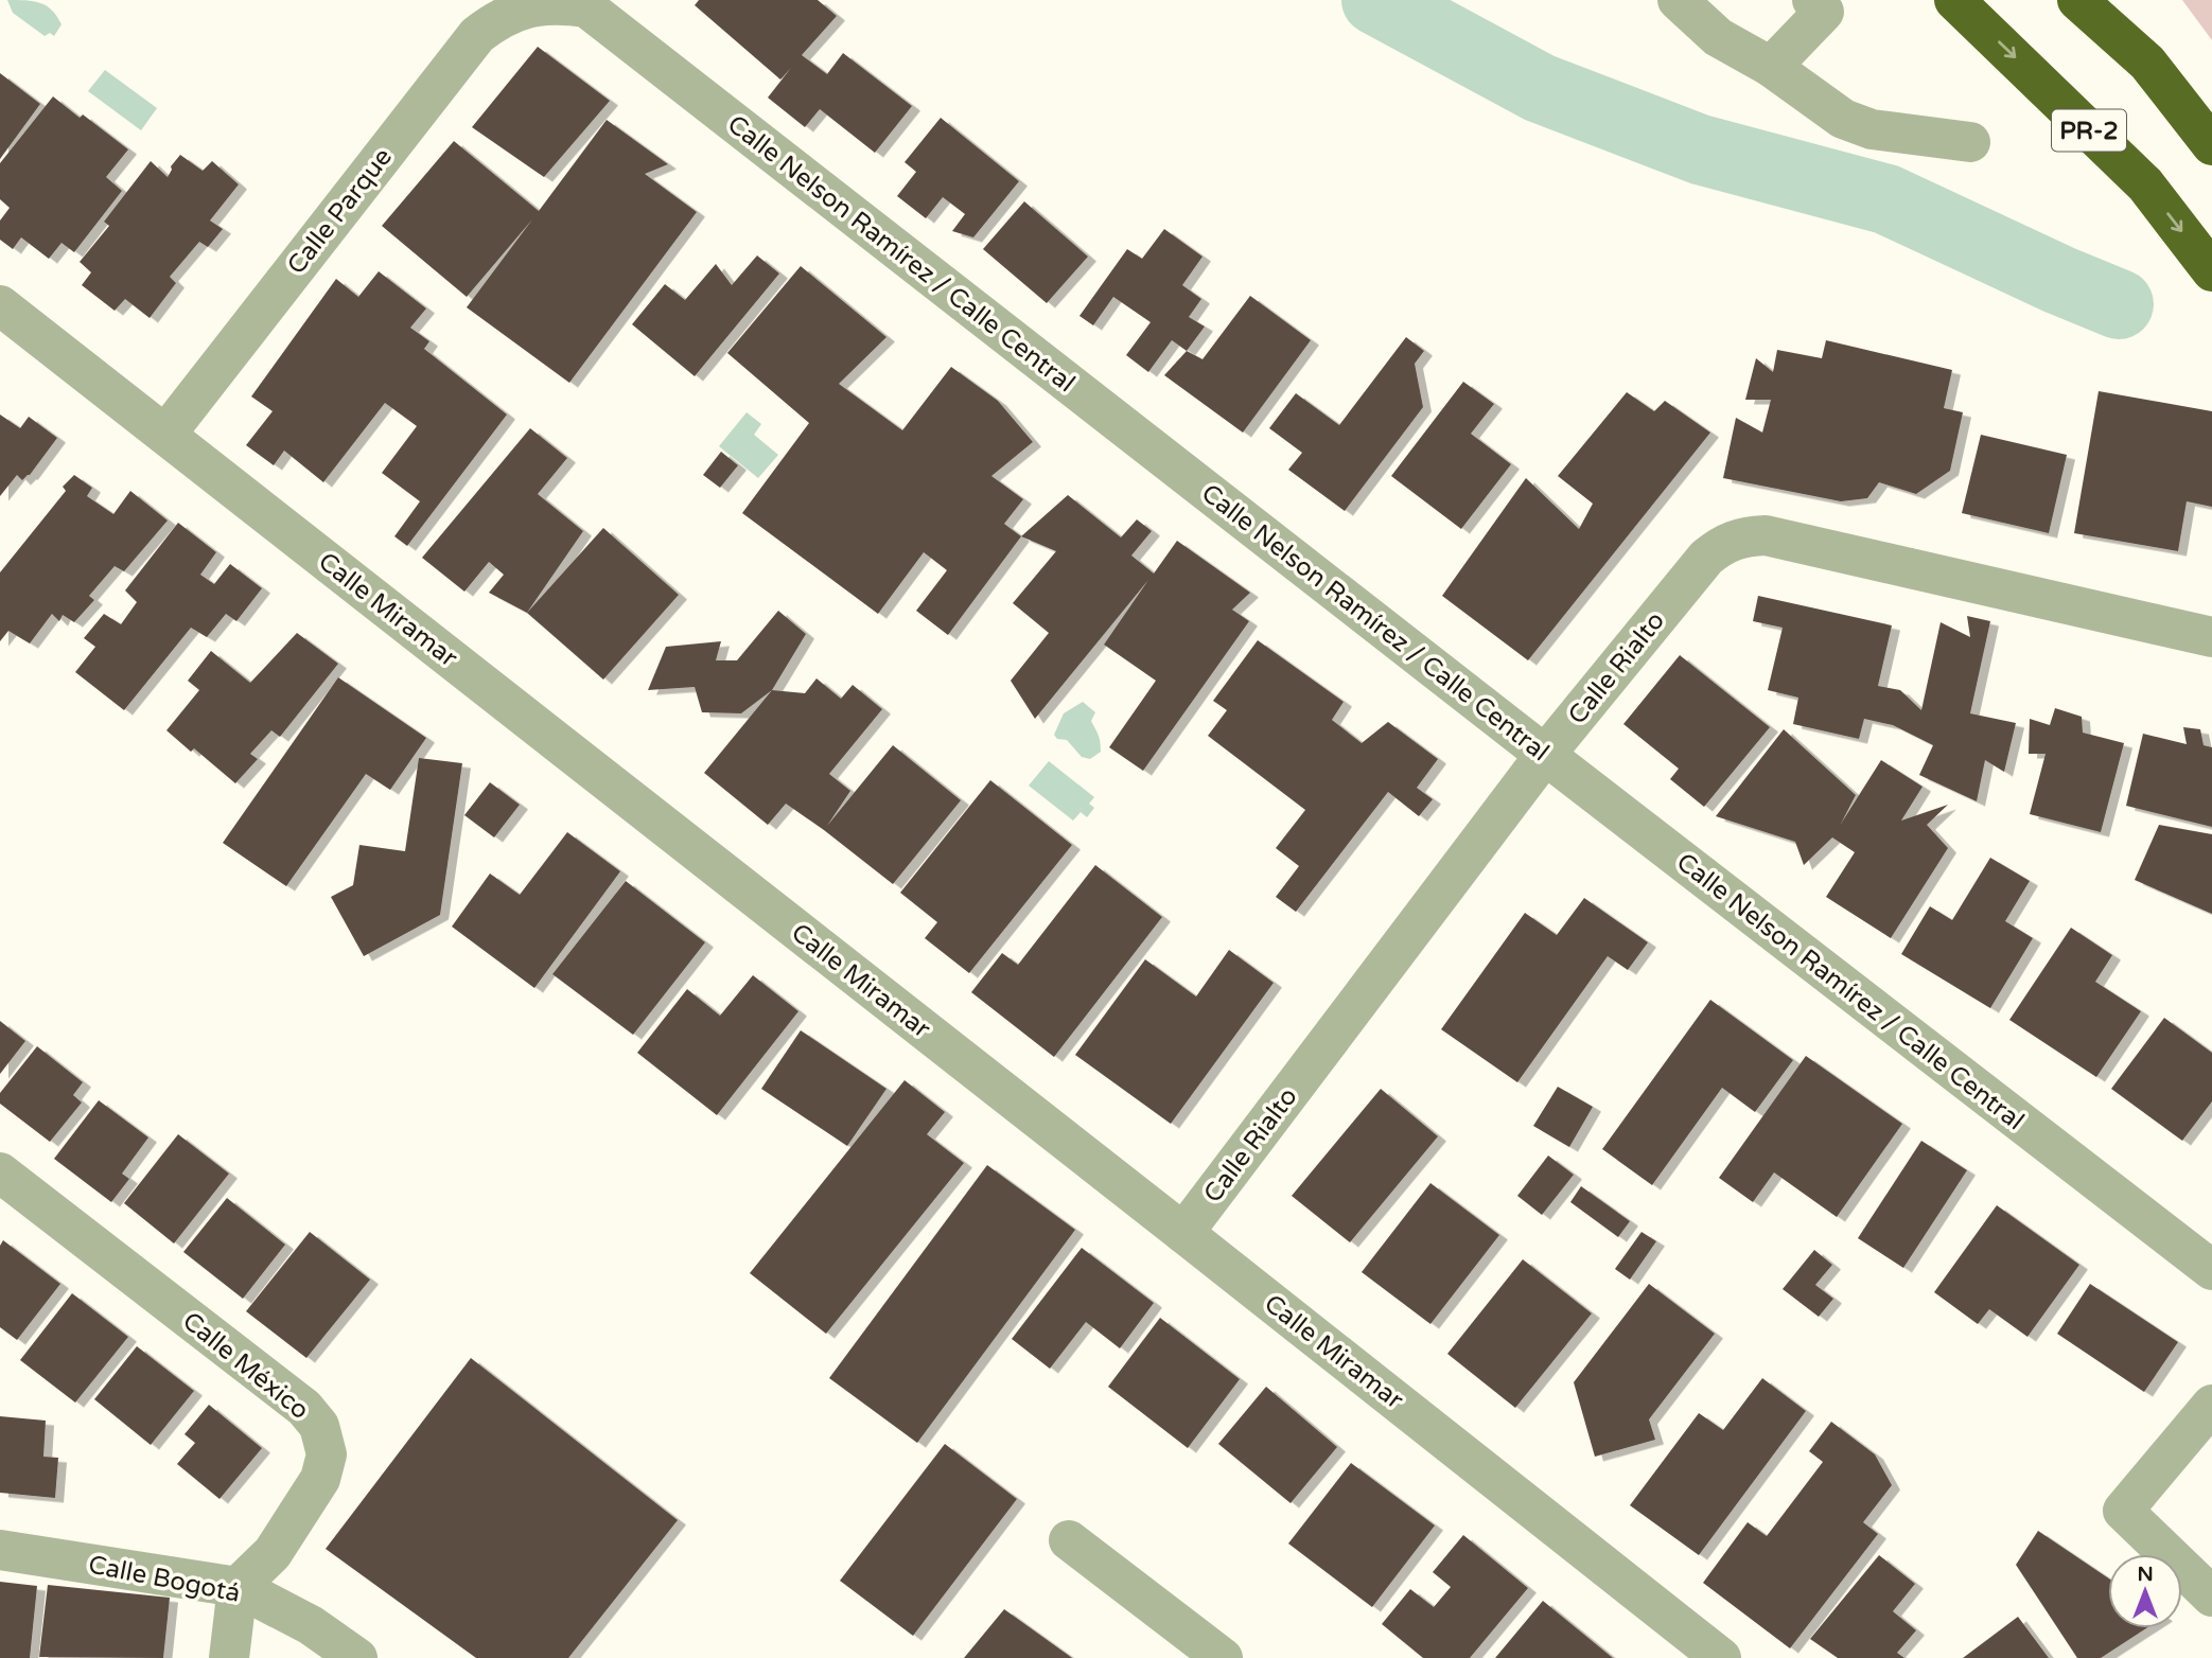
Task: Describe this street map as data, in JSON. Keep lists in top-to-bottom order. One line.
{"streets":{"highway":["PR-2"],"street":["Calle Parque","Calle Nelson Ramírez / Calle Central","Calle Miramar","Calle Rialto","Calle México","Calle Bogotá"]},"crossings":[["Calle Parque","Calle Nelson Ramírez / Calle Central"],["Calle Parque","Calle Miramar"],["Calle Nelson Ramírez / Calle Central","Calle Rialto"],["Calle Miramar","Calle Rialto"],["Calle México","Calle Bogotá"]],"north":"top"}
